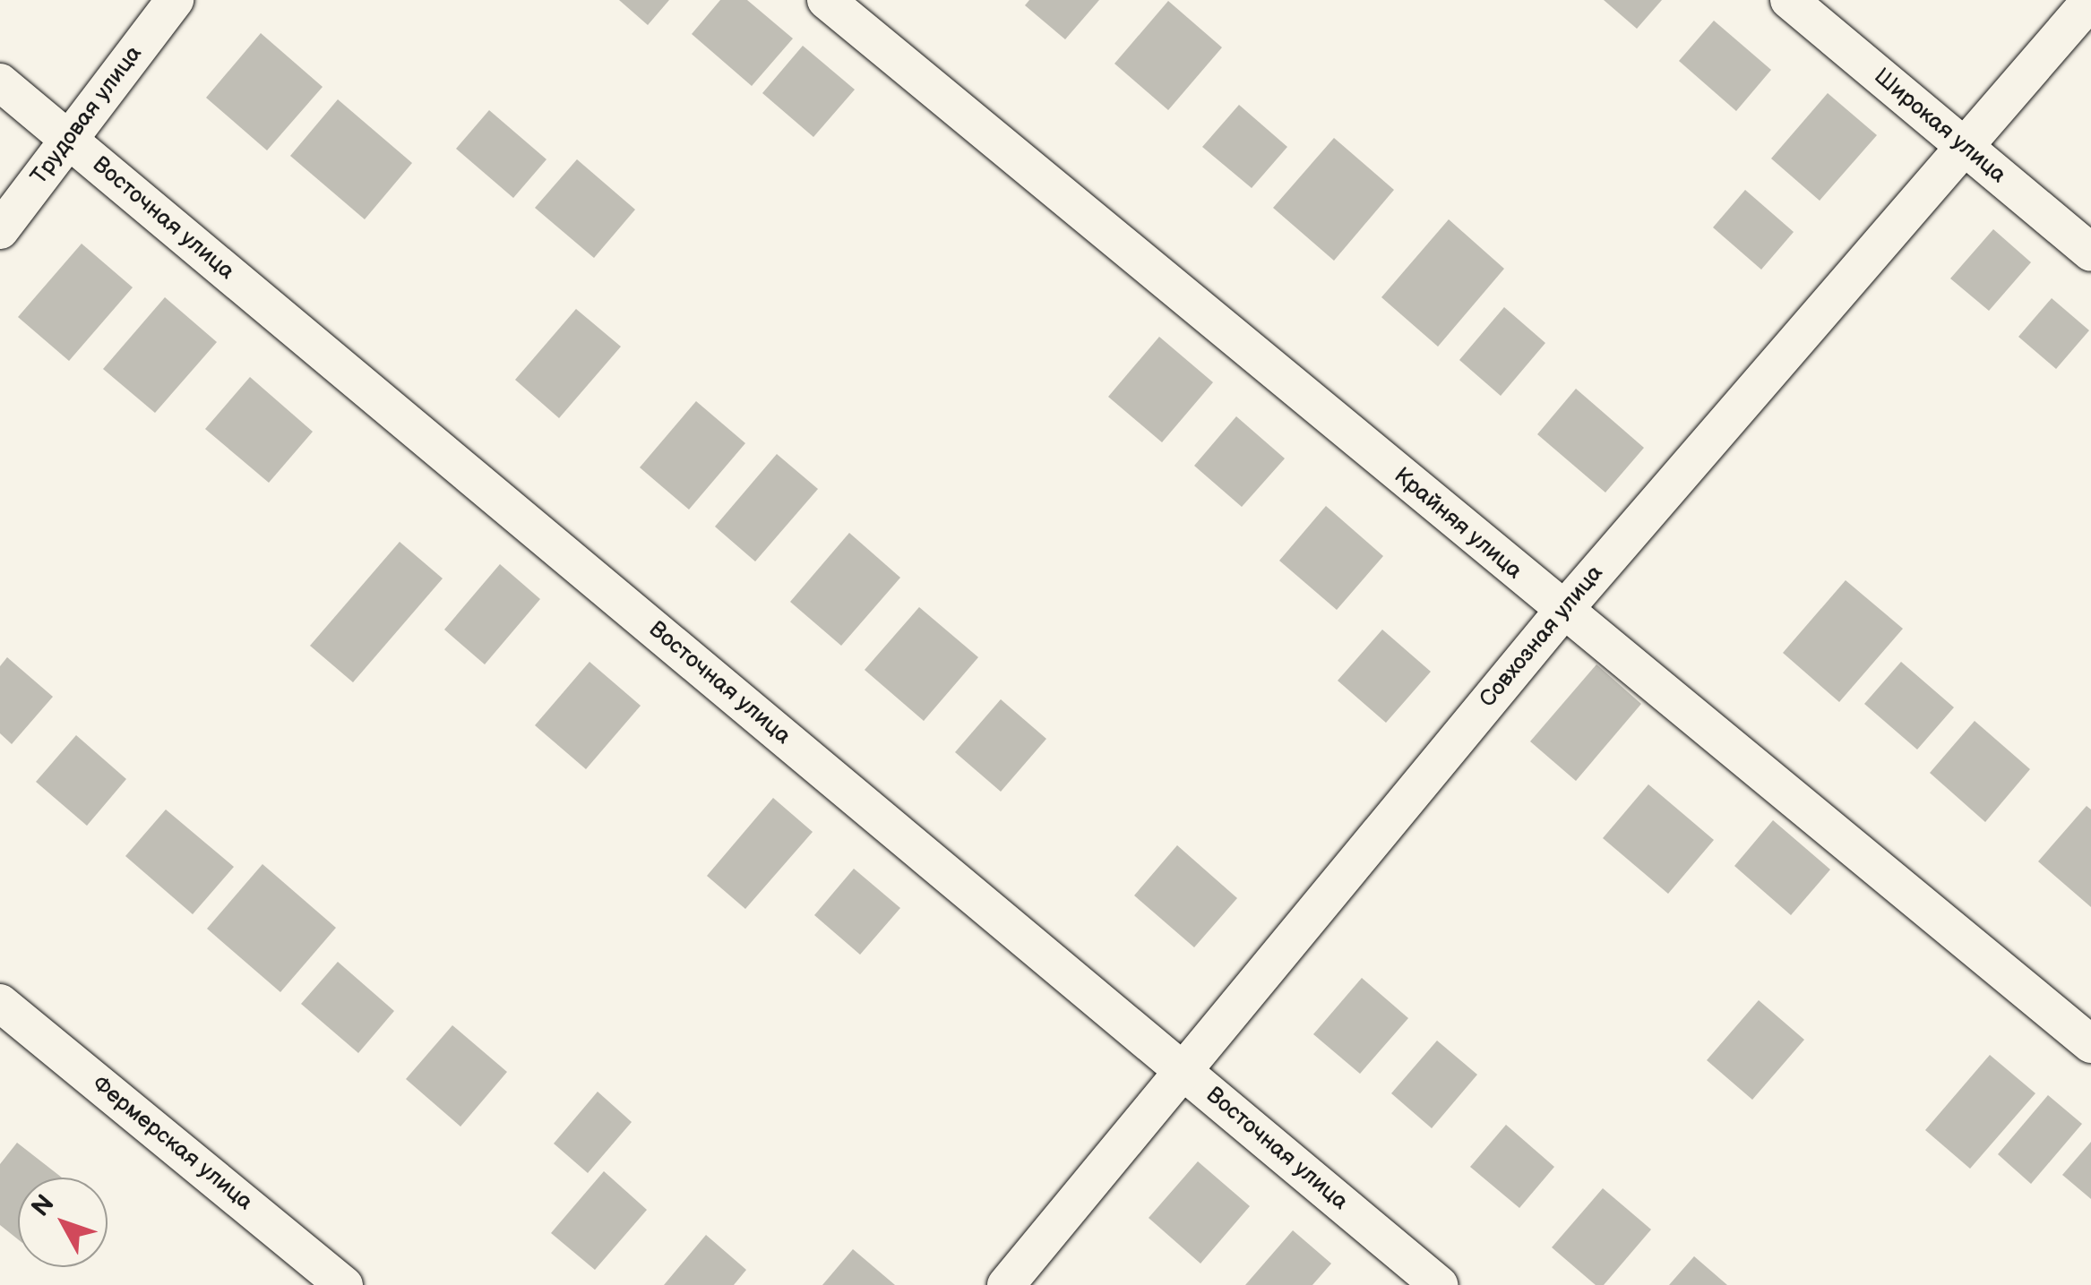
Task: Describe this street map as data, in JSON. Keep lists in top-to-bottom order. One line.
{"streets":{"street":["Трудовая улица","Широкая улица","Восточная улица","Крайняя улица","Совхозная улица","Фермерская улица"]},"crossings":[["Трудовая улица","Восточная улица"],["Широкая улица","Совхозная улица"],["Восточная улица","Совхозная улица"],["Крайняя улица","Совхозная улица"]],"north":"top left"}
